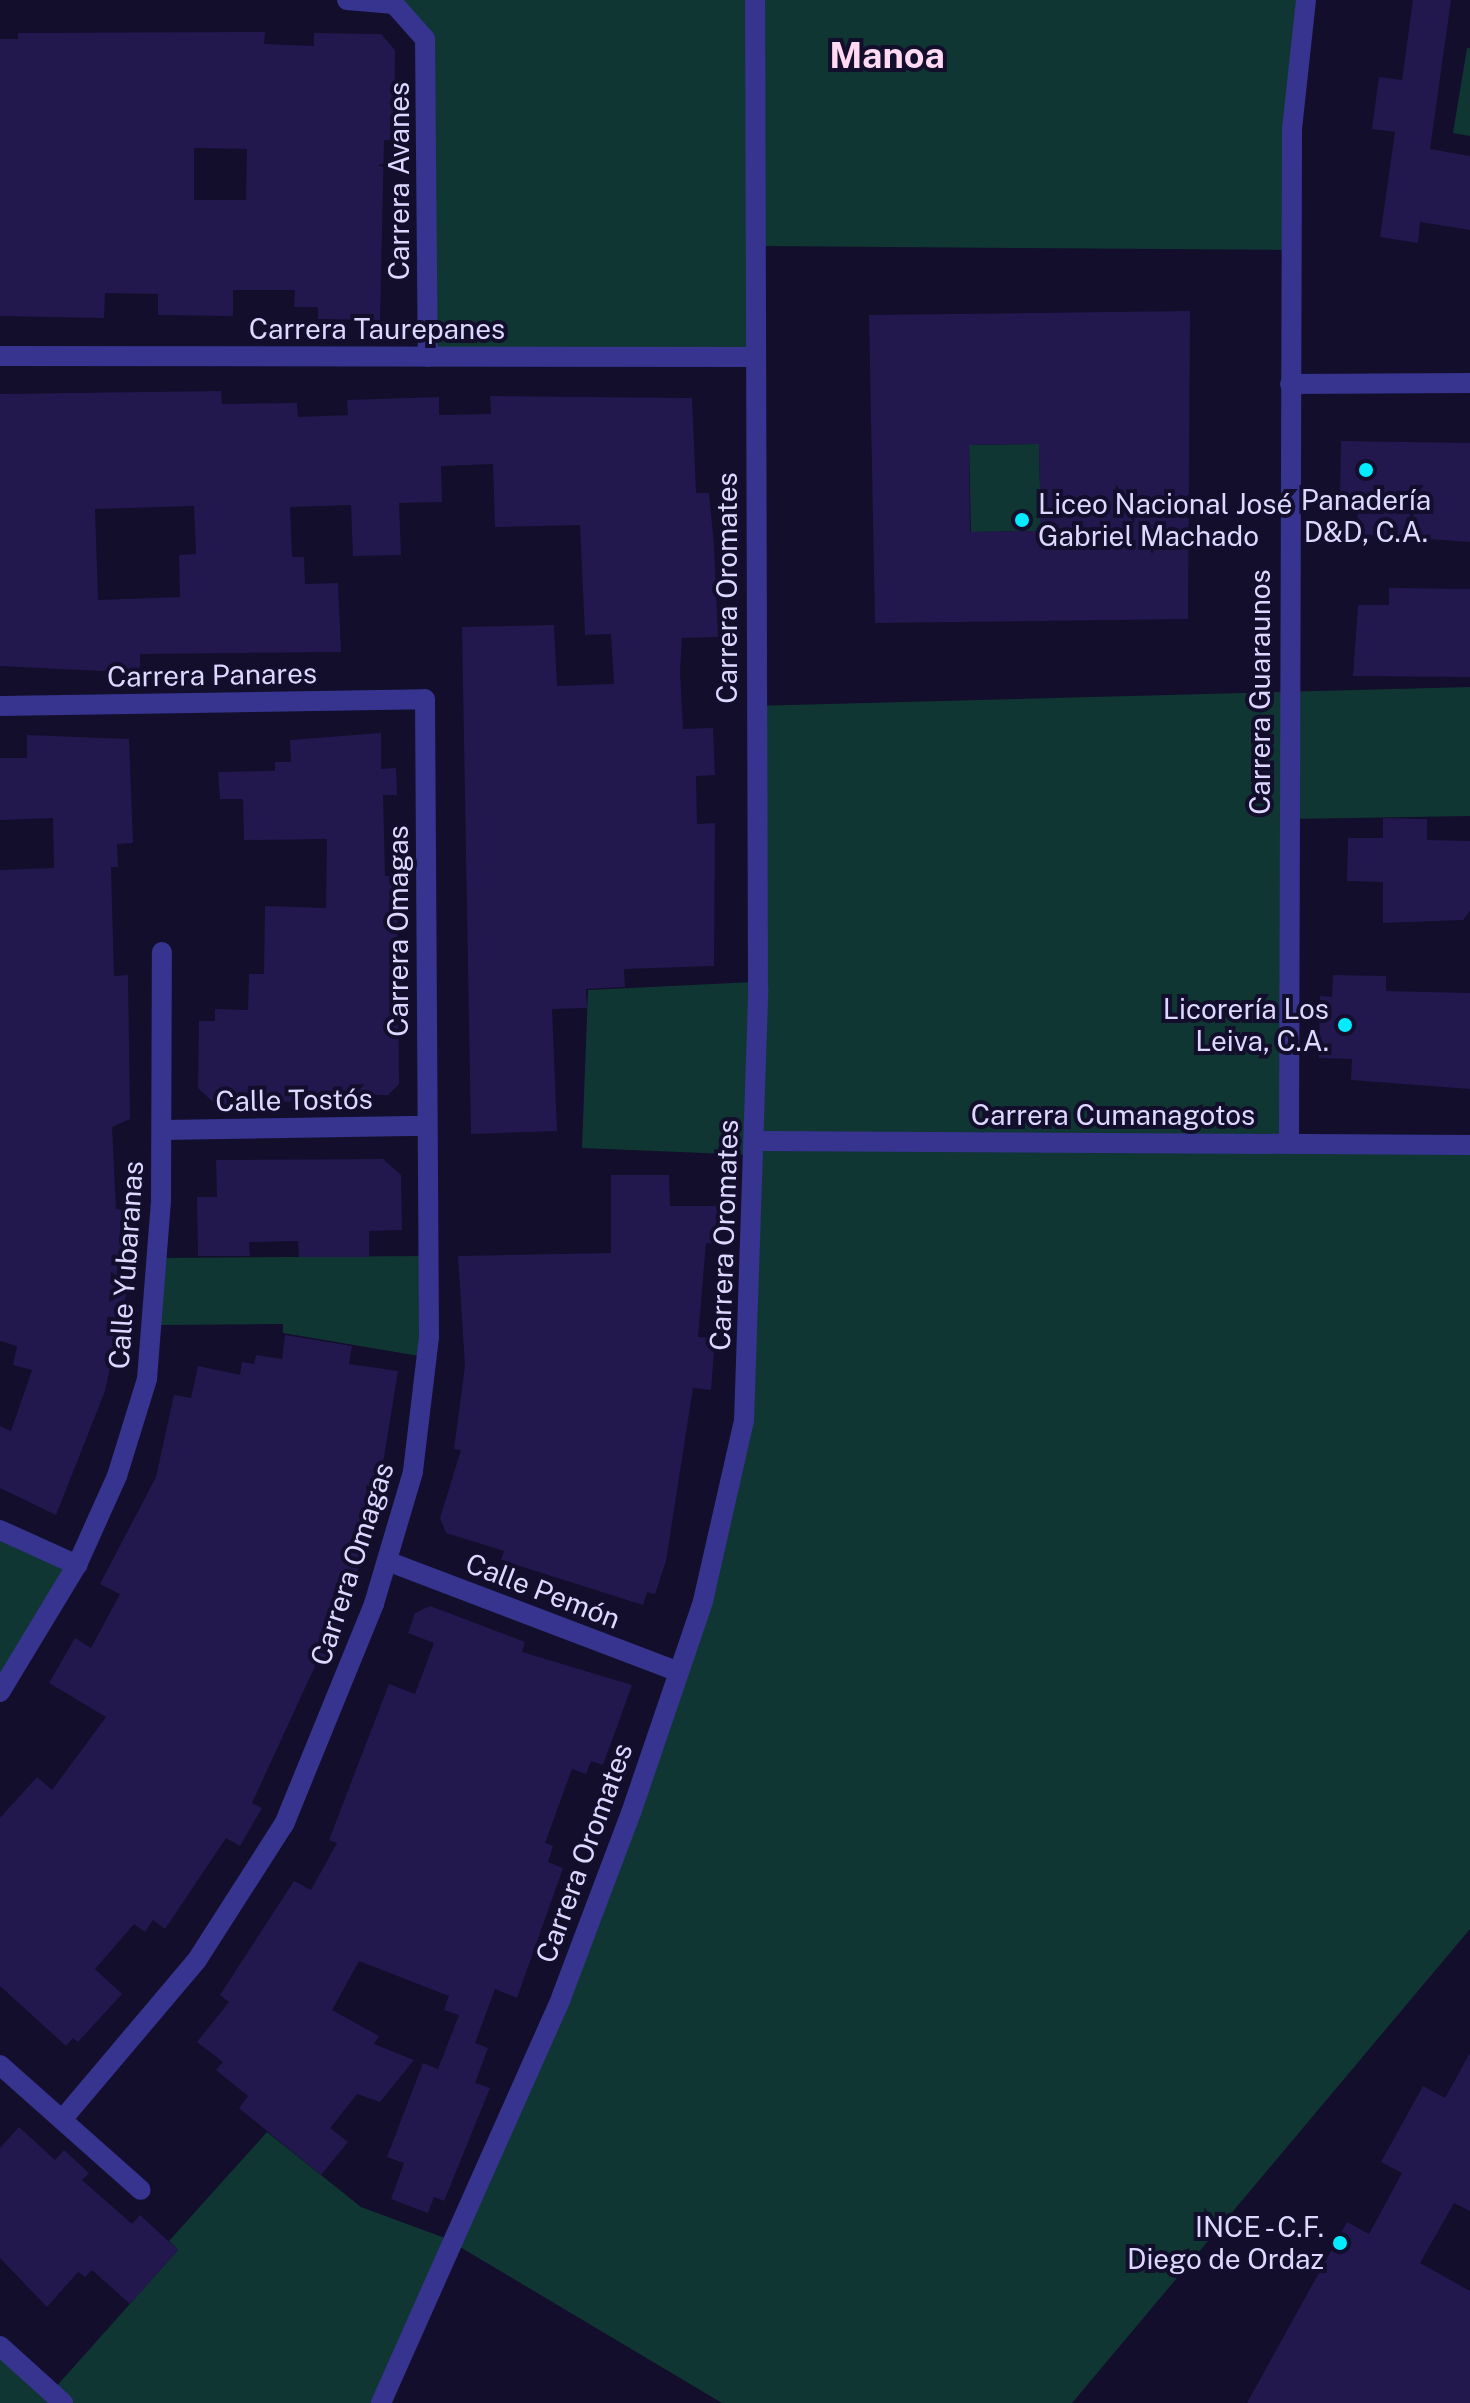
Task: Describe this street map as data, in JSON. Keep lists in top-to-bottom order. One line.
{"streets":{"street":["Carrera Avanes","Carrera Taurepanes","Carrera Oromates","Carrera Panares","Carrera Guaraunos","Carrera Omagas","Calle Tostós","Carrera Cumanagotos","Calle Yubaranas","Calle Pemón"]},"crossings":[["Carrera Avanes","Carrera Taurepanes"],["Carrera Taurepanes","Carrera Oromates"],["Carrera Oromates","Carrera Cumanagotos"],["Carrera Oromates","Calle Pemón"],["Carrera Panares","Carrera Omagas"],["Carrera Guaraunos","Carrera Cumanagotos"],["Carrera Omagas","Calle Tostós"],["Carrera Omagas","Calle Pemón"],["Calle Tostós","Calle Yubaranas"]],"districts":["Manoa"],"places":["Panadería D&D, C.A.","Liceo Nacional José Gabriel Machado","Licorería Los Leiva, C.A.","INCE - C.F. Diego de Ordaz"]}
